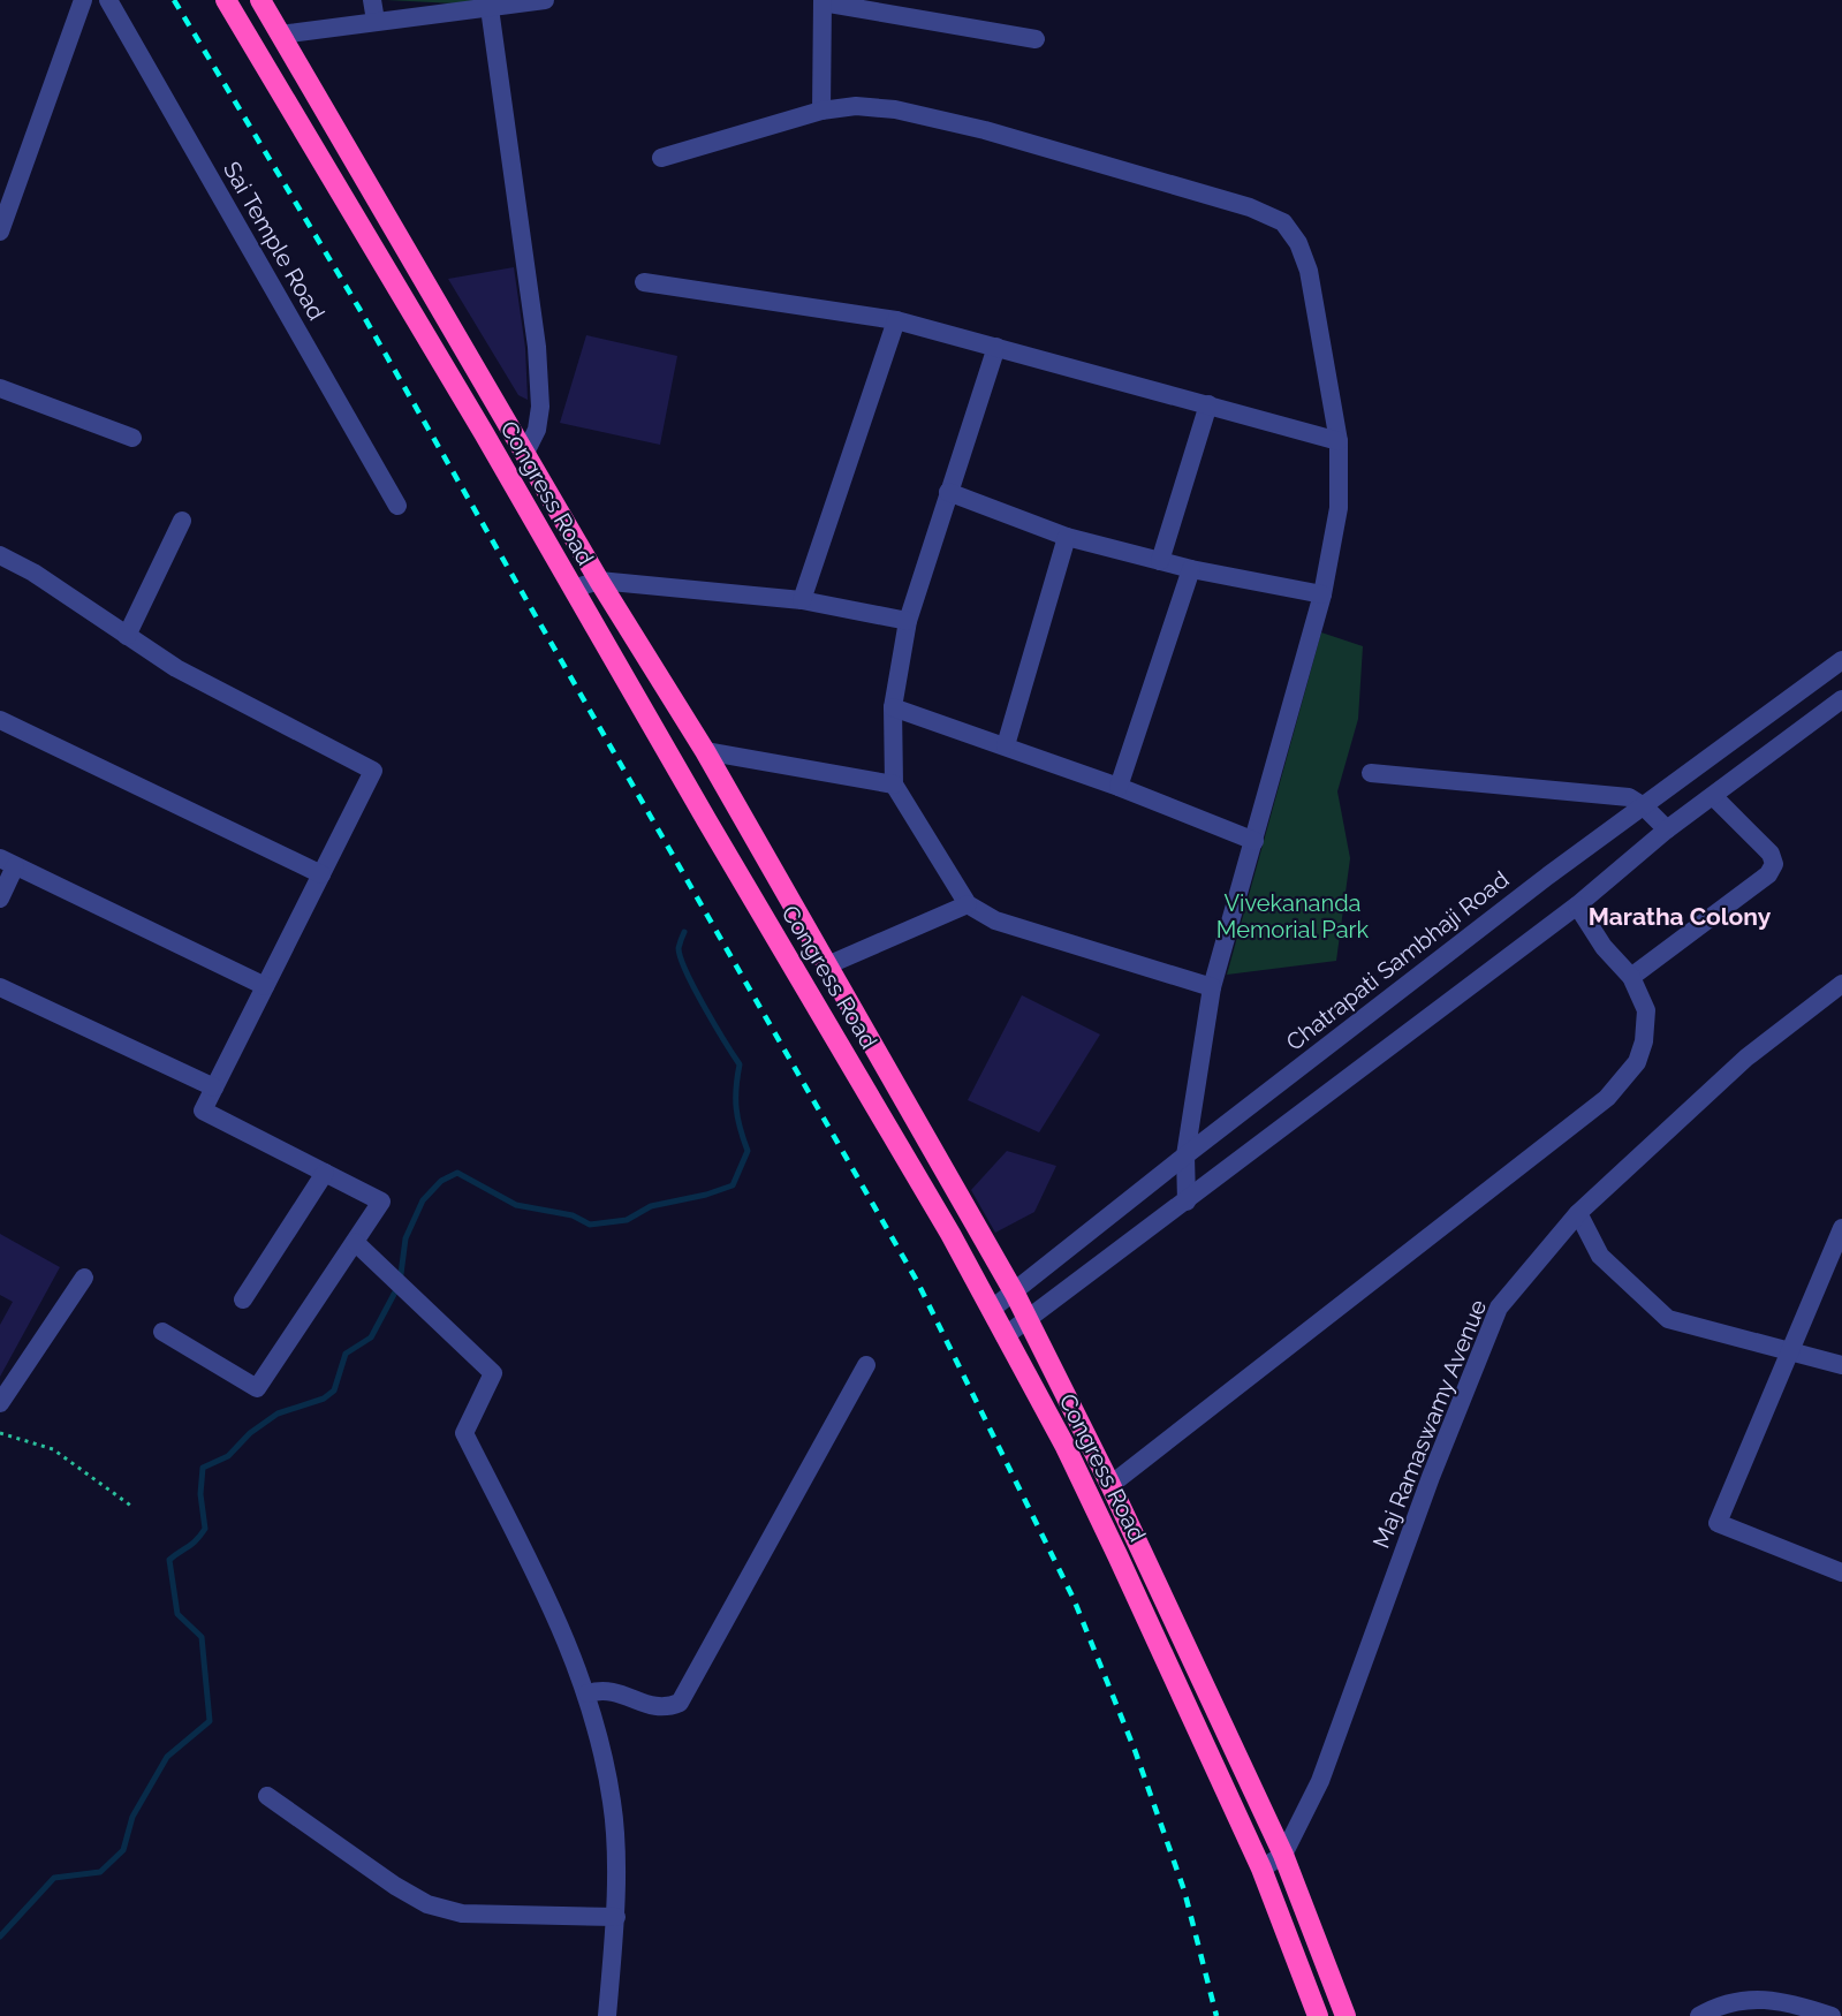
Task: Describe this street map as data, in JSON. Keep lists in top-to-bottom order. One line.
{"streets":{"highway":["Congress Road"],"street":["Sai Temple Road","Chatrapati Sambhaji Road","Maj Ramaswamy Avenue"]},"crossings":[["Congress Road","Chatrapati Sambhaji Road"],["Congress Road","Maj Ramaswamy Avenue"]],"districts":["Maratha Colony"],"parks":["Vivekananda Memorial Park"]}
